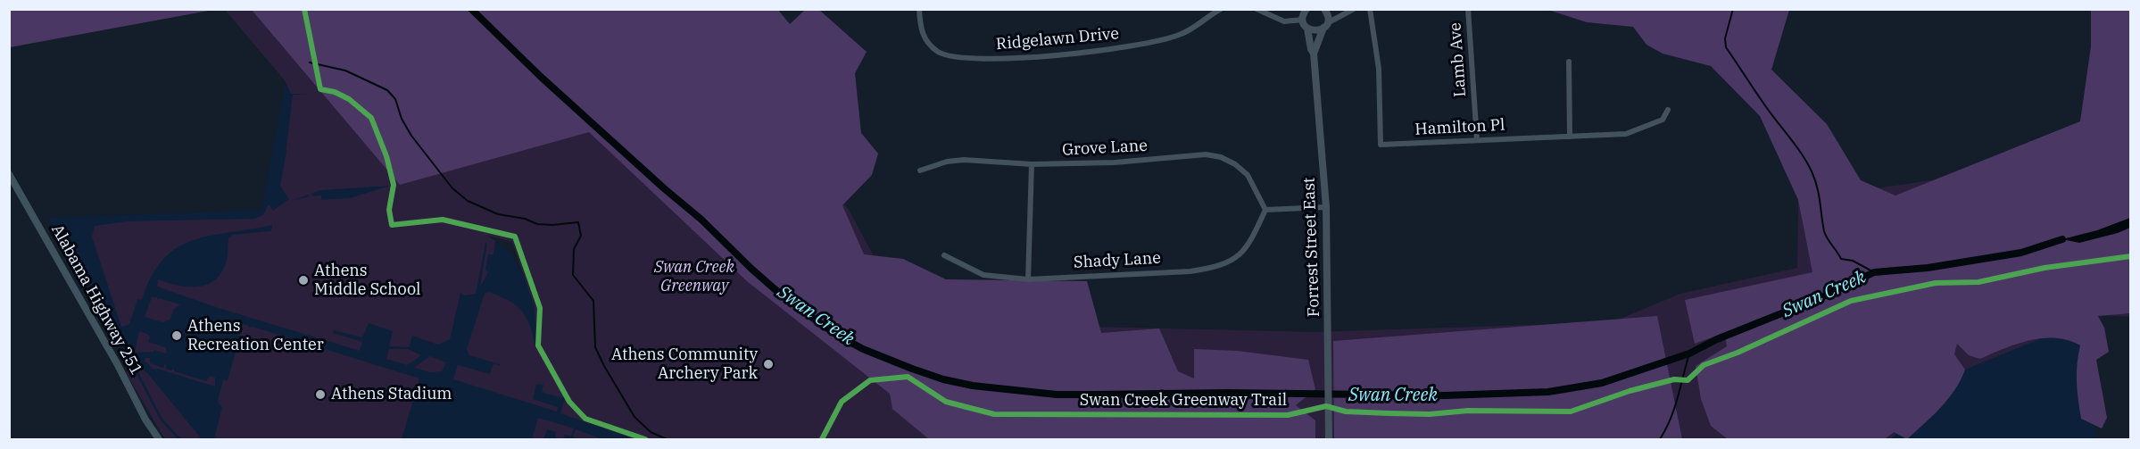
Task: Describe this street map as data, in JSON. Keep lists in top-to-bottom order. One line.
{"streets":{"main road":["Alabama Highway 251"],"street":["Ridgelawn Drive","Lamb Ave","Hamilton Pl","Grove Lane","Forrest Street East","Shady Lane"],"cycle path":["Swan Creek Greenway Trail"]},"crossings":[["Lamb Ave","Hamilton Pl"],["Grove Lane","Shady Lane"]],"water":["Swan Creek"],"parks":["Swan Creek Greenway"],"places":["Athens Middle School","Athens Recreation Center","Athens Community Archery Park","Athens Stadium"]}
